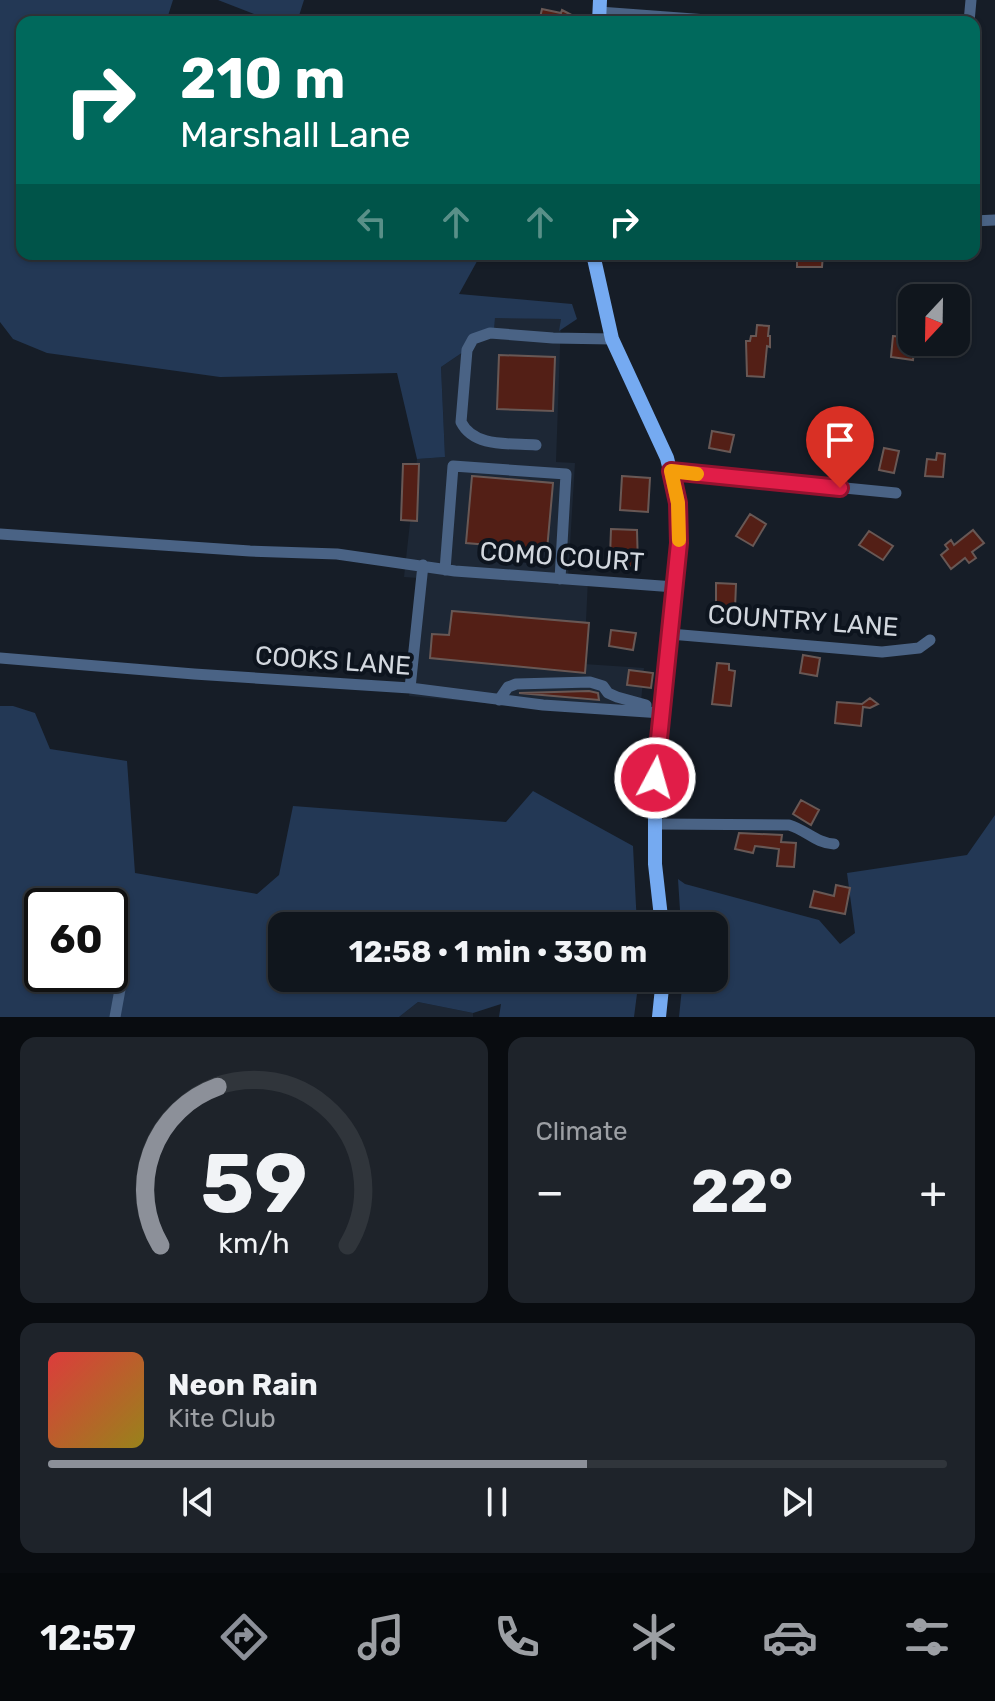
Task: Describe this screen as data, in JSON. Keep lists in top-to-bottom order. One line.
{"streets":{"street":["COMO COURT","COUNTRY LANE","COOKS LANE"]},"north":"bottom","page":{"turn":["210 m","Marshall Lane"],"limit":"60","trip":"12:58 · 1 min · 330 m","tile":"Climate","heat":["−","22°","+"],"song":["Neon Rain","Kite Club"],"tabs":"12:57","gauge":["59","km/h"]}}
